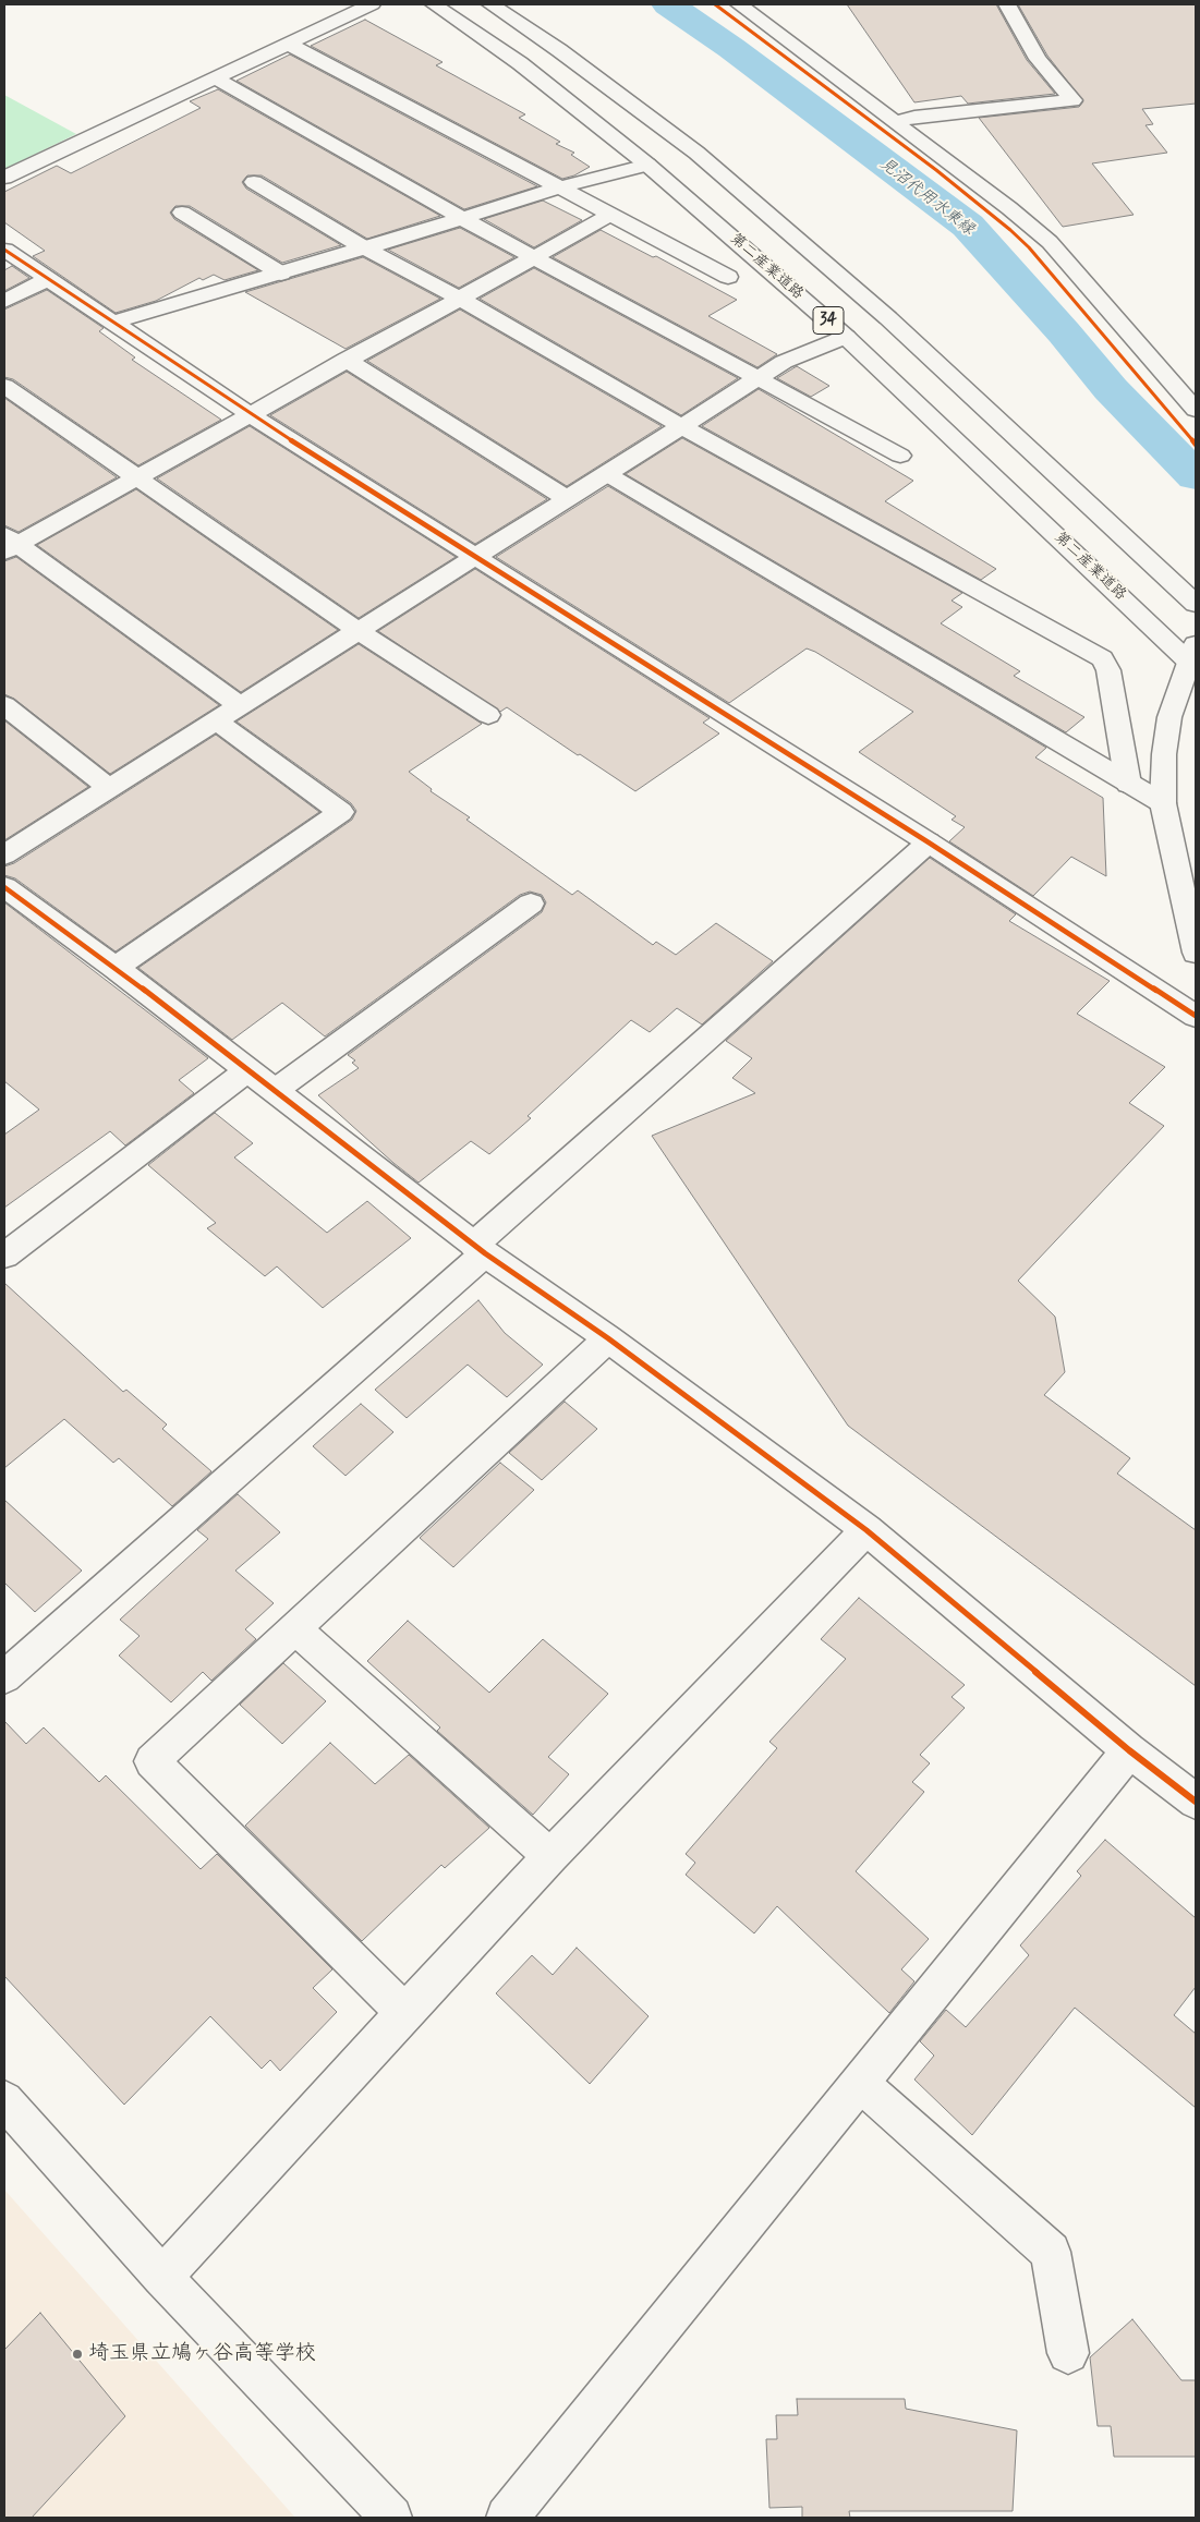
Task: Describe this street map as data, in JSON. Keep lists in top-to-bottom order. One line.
{"streets":{"street":["第二産業道路","34"]},"water":["見沼代用水東縁"],"places":["埼玉県立鳩ヶ谷高等学校"]}
